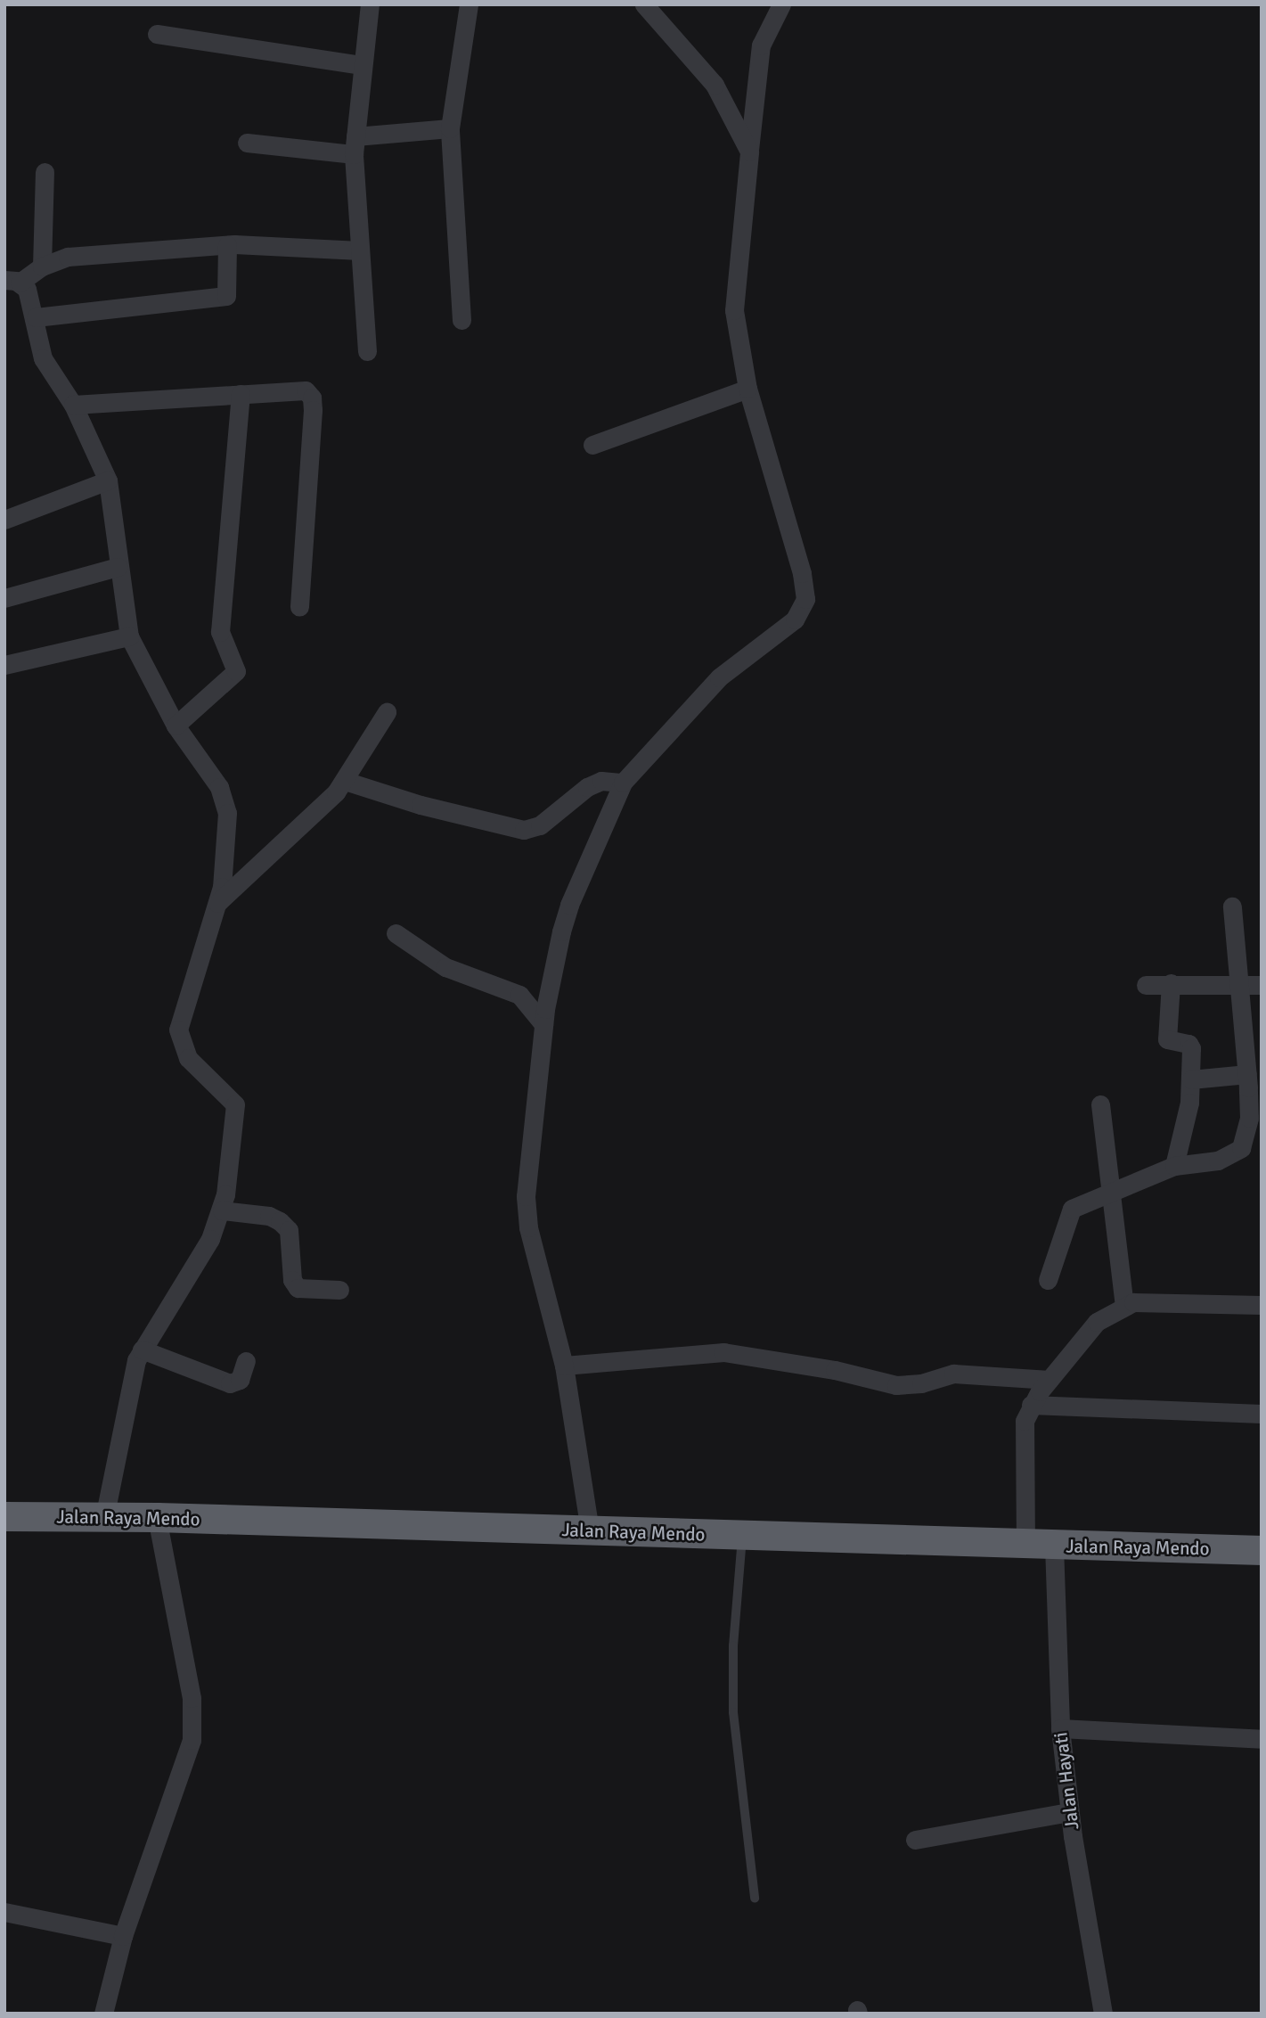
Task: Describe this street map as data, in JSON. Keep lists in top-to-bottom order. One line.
{"streets":{"highway":["Jalan Raya Mendo"],"street":["Jalan Hayati"]},"crossings":[["Jalan Raya Mendo","Jalan Hayati"]]}
